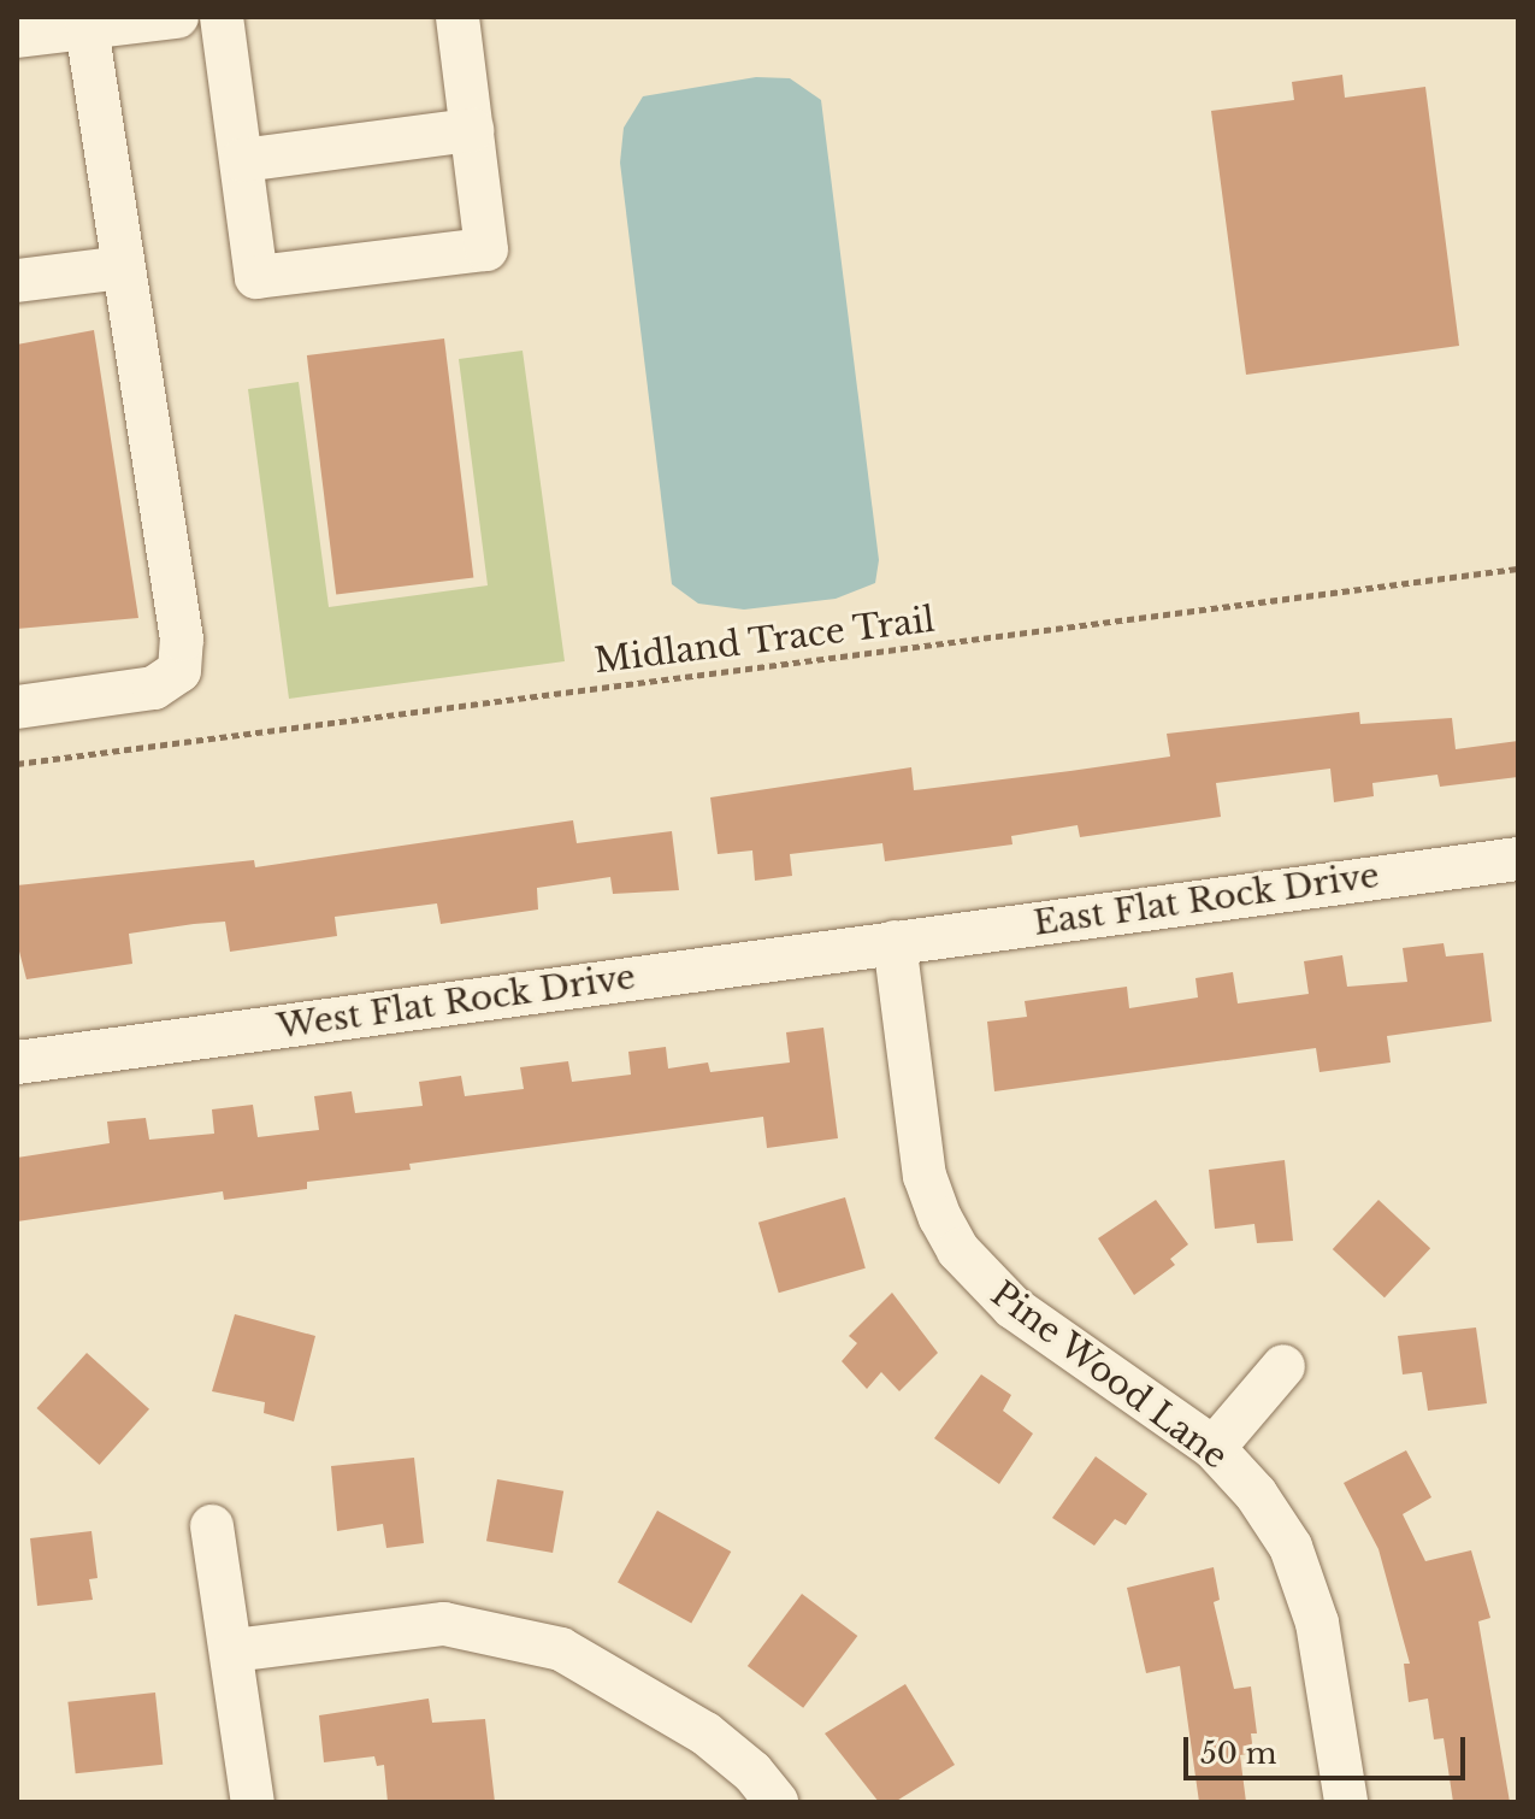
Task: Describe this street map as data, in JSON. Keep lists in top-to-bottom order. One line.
{"streets":{"street":["East Flat Rock Drive","West Flat Rock Drive","Pine Wood Lane"],"path":["Midland Trace Trail"]},"crossings":[["East Flat Rock Drive","West Flat Rock Drive"],["East Flat Rock Drive","Pine Wood Lane"],["West Flat Rock Drive","Pine Wood Lane"]],"scale_bar":"50 m"}
